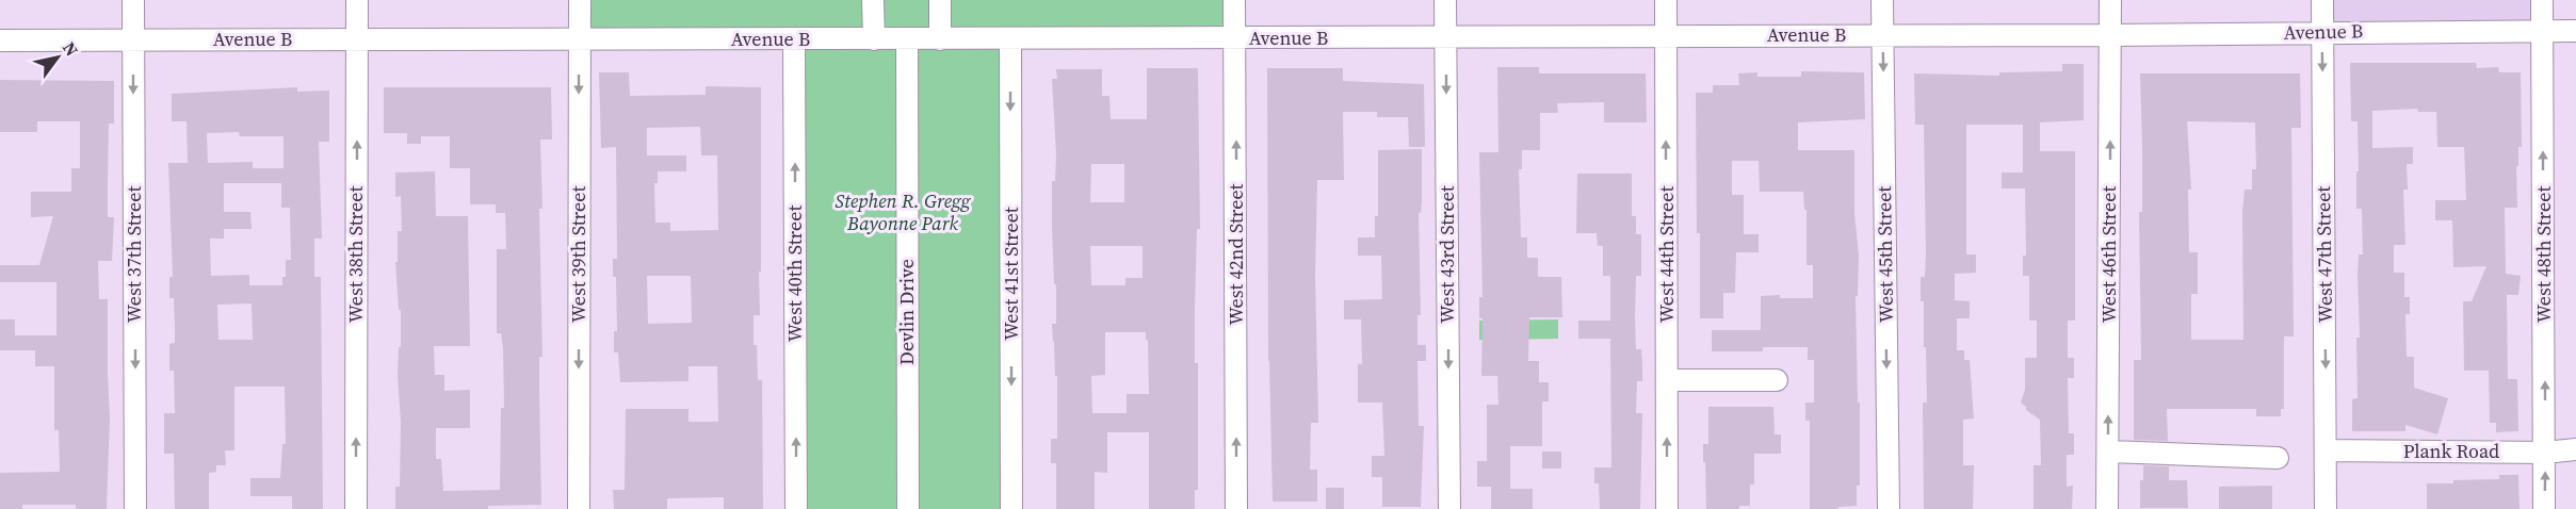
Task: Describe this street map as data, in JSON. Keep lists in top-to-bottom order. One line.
{"streets":{"street":["Avenue B","West 37th Street","West 38th Street","West 39th Street","West 42nd Street","West 43rd Street","West 44th Street","West 45th Street","West 46th Street","West 47th Street","West 48th Street","West 40th Street","West 41st Street","Devlin Drive","Plank Road"]},"crossings":[["Avenue B","West 37th Street"],["Avenue B","West 38th Street"],["Avenue B","West 39th Street"],["Avenue B","West 42nd Street"],["Avenue B","West 43rd Street"],["Avenue B","West 44th Street"],["Avenue B","West 45th Street"],["Avenue B","West 46th Street"],["Avenue B","West 47th Street"],["Avenue B","West 48th Street"],["Avenue B","West 40th Street"],["Avenue B","West 41st Street"],["Avenue B","Devlin Drive"],["West 47th Street","Plank Road"],["West 48th Street","Plank Road"]],"one_way":["West 37th Street","West 38th Street","West 39th Street","West 42nd Street","West 43rd Street","West 44th Street","West 45th Street","West 46th Street","West 47th Street","West 48th Street","West 40th Street","West 41st Street"],"parks":["Stephen R. Gregg Bayonne Park"],"north":"top right"}
